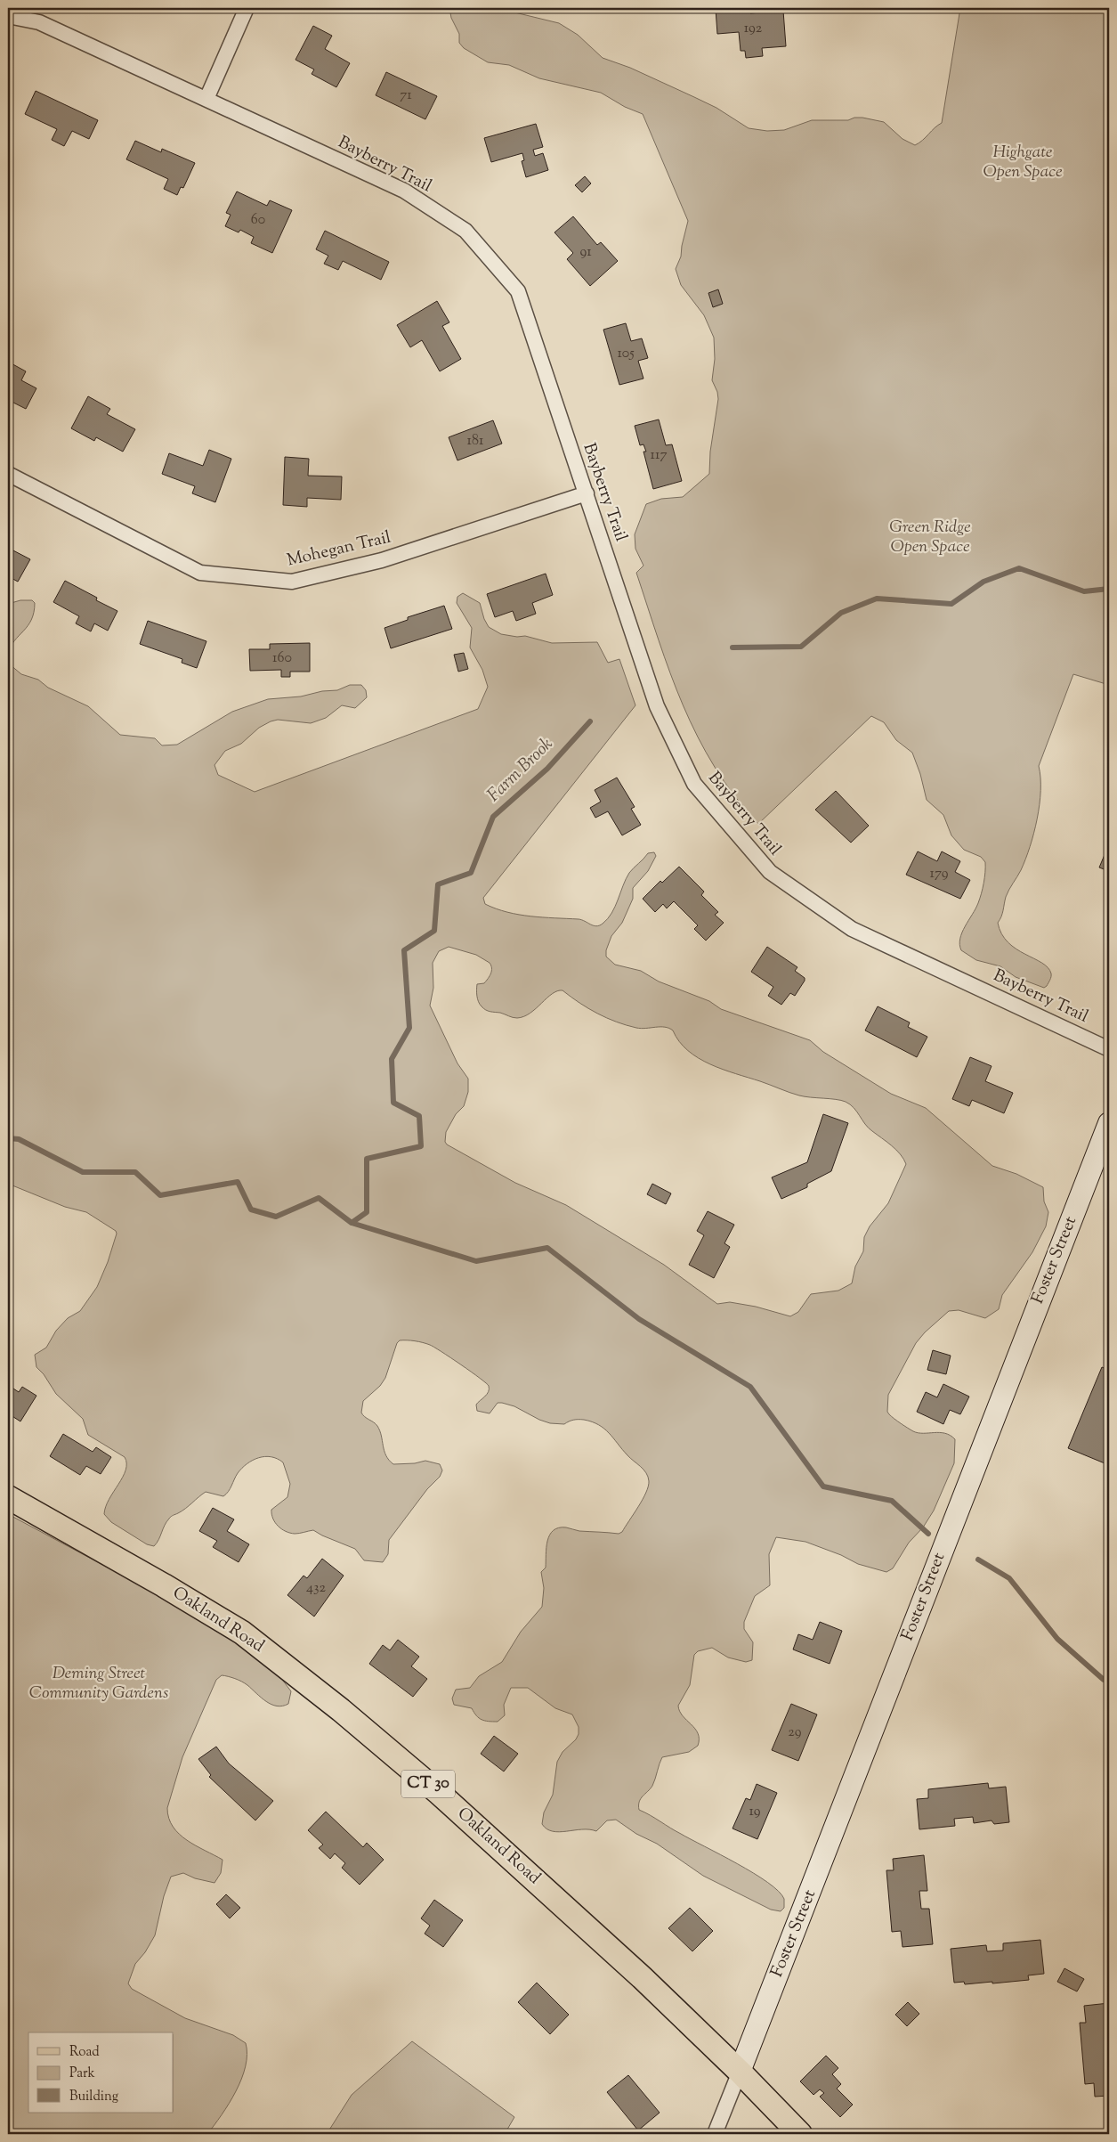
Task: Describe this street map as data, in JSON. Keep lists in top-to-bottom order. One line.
{"streets":{"main road":["Oakland Road","CT 30"],"street":["Bayberry Trail","Mohegan Trail","Foster Street"]},"crossings":[["Bayberry Trail","Mohegan Trail"],["Foster Street","Oakland Road"]],"water":["Farm Brook"],"parks":["Highgate Open Space","Green Ridge Open Space","Deming Street Community Gardens"],"house_numbers":["192","71","60","91","105","181","117","160","179","432","29","19"],"legend":["Road","Park","Building"]}
